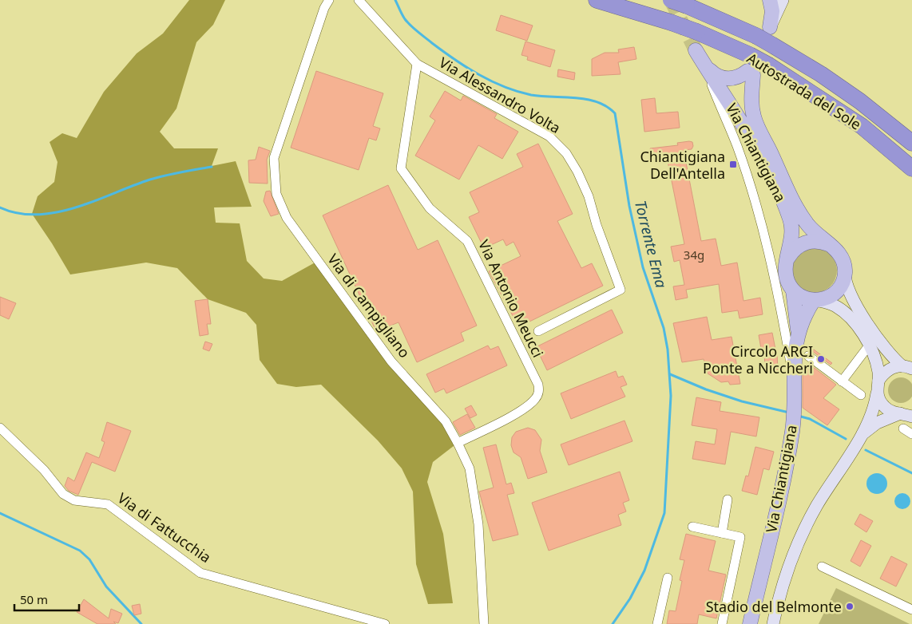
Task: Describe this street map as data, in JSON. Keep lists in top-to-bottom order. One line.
{"streets":{"highway":["Autostrada del Sole"],"main road":["Via Chiantigiana"],"street":["Via Alessandro Volta","Via Antonio Meucci","Via di Campigliano","Via di Fattucchia"]},"crossings":[["Via Alessandro Volta","Via Antonio Meucci"],["Via Antonio Meucci","Via di Campigliano"]],"water":["Torrente Ema"],"places":{"transit":["Chiantigiana Dell'Antella"],"other":["Circolo ARCI Ponte a Niccheri","Stadio del Belmonte"]},"house_numbers":["34g"],"scale_bar":"50 m"}
